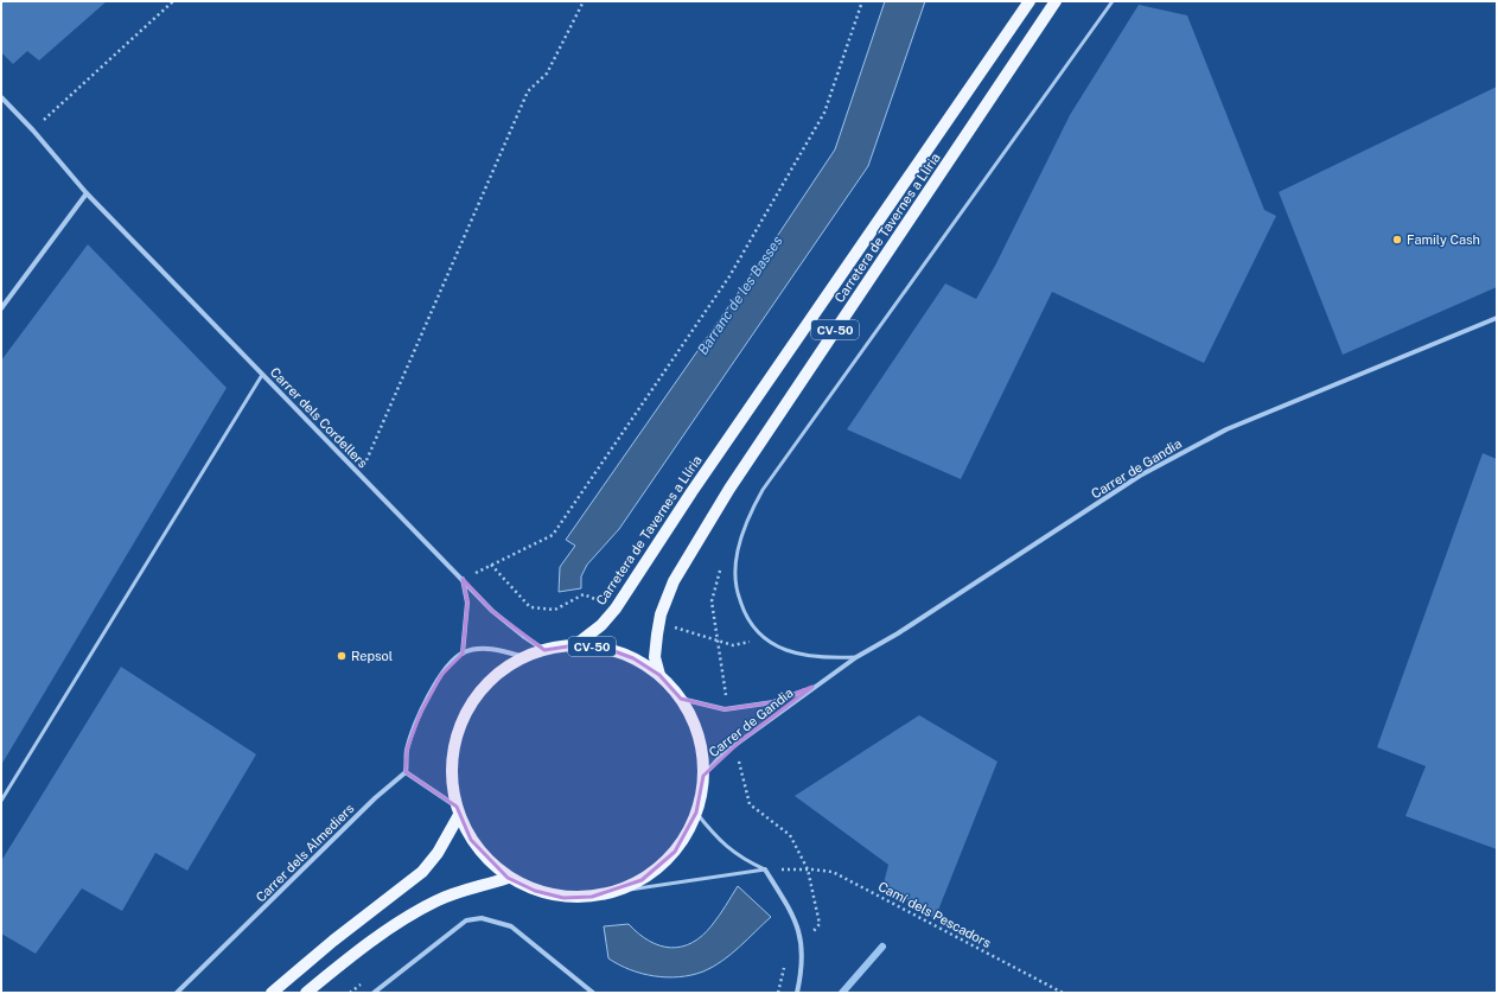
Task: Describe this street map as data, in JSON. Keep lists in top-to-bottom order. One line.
{"streets":{"main road":["Carretera de Tavernes a Llíria","CV-50"],"street":["Carrer dels Cordellers","Carrer de Gandia","Carrer dels Almediers"],"path":["Camí dels Pescadors"]},"crossings":[["Carretera de Tavernes a Llíria","CV-50"],["CV-50","Carrer dels Cordellers"],["CV-50","Carrer de Gandia"]],"water":["Barranc de les Basses"],"places":["Family Cash","Repsol"]}
